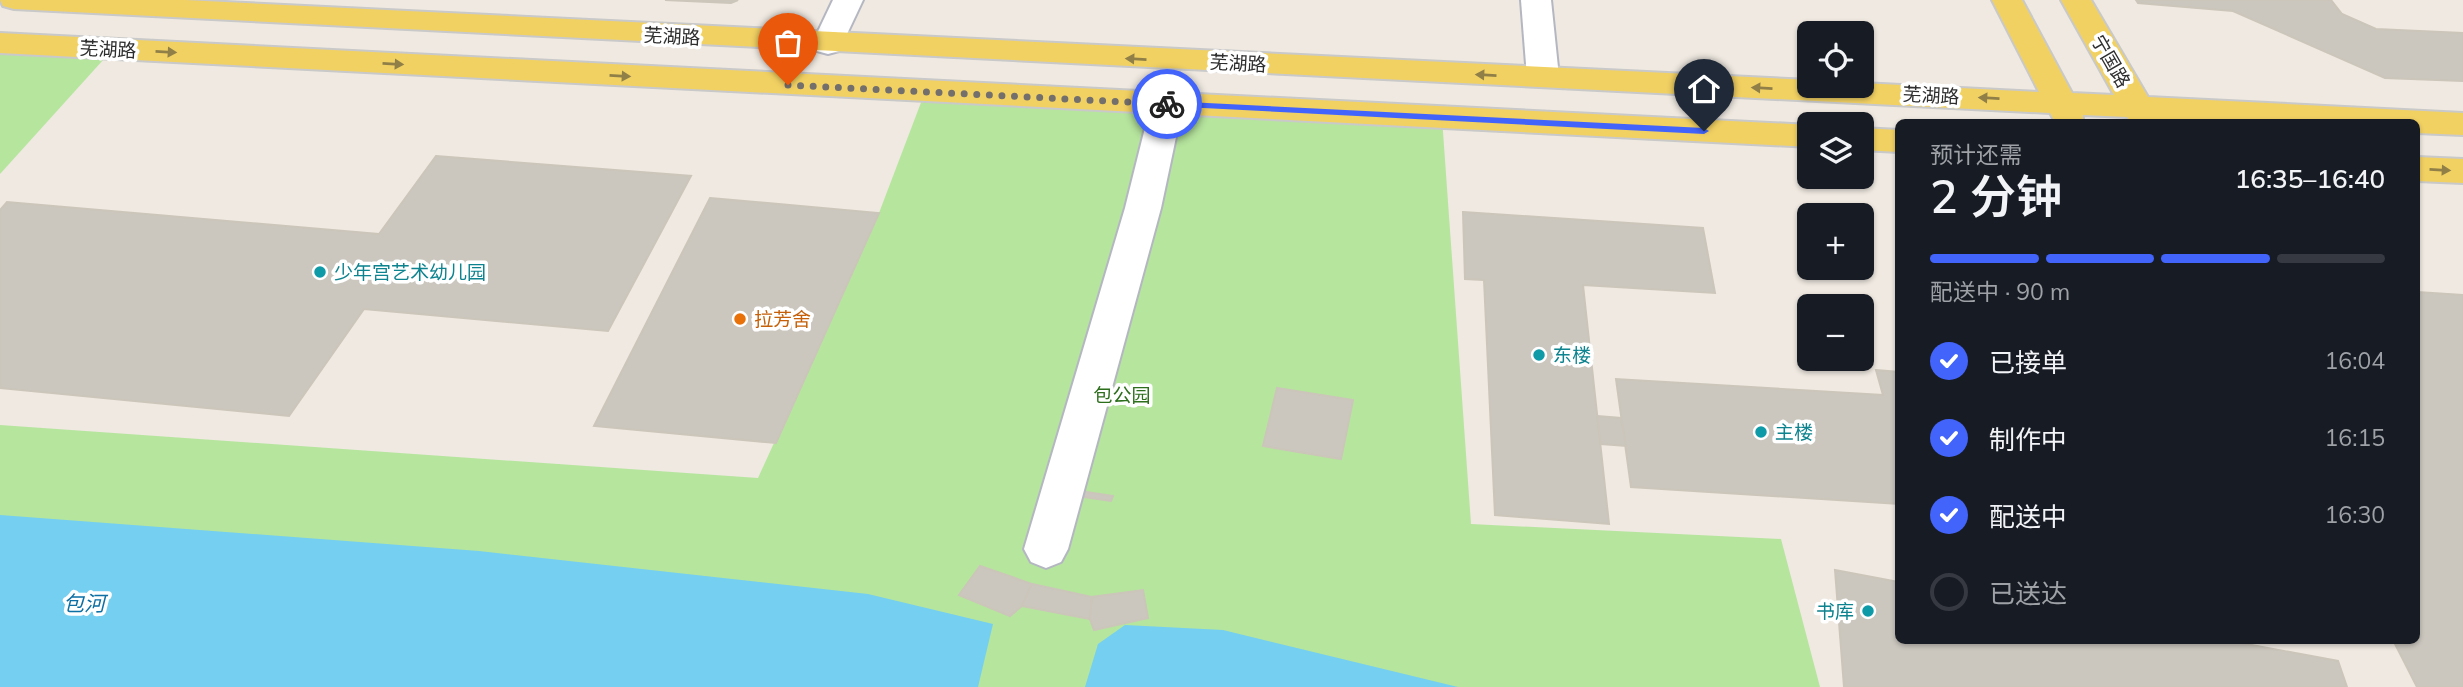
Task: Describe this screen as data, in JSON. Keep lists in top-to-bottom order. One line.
{"streets":{"main road":["芜湖路","宁国路"]},"crossings":[["芜湖路","宁国路"]],"water":["包河"],"parks":["包公园"],"places":["少年宫艺术幼儿园","拉芳舍","东楼","主楼","书库"],"page":{"map_buttons":["+","−"],"heading":["2 分钟","预计还需","16:35–16:40"],"bar":"配送中 · 90 m","list":[["已接单","16:04"],["制作中","16:15"],["配送中","16:30"],"已送达"]}}
